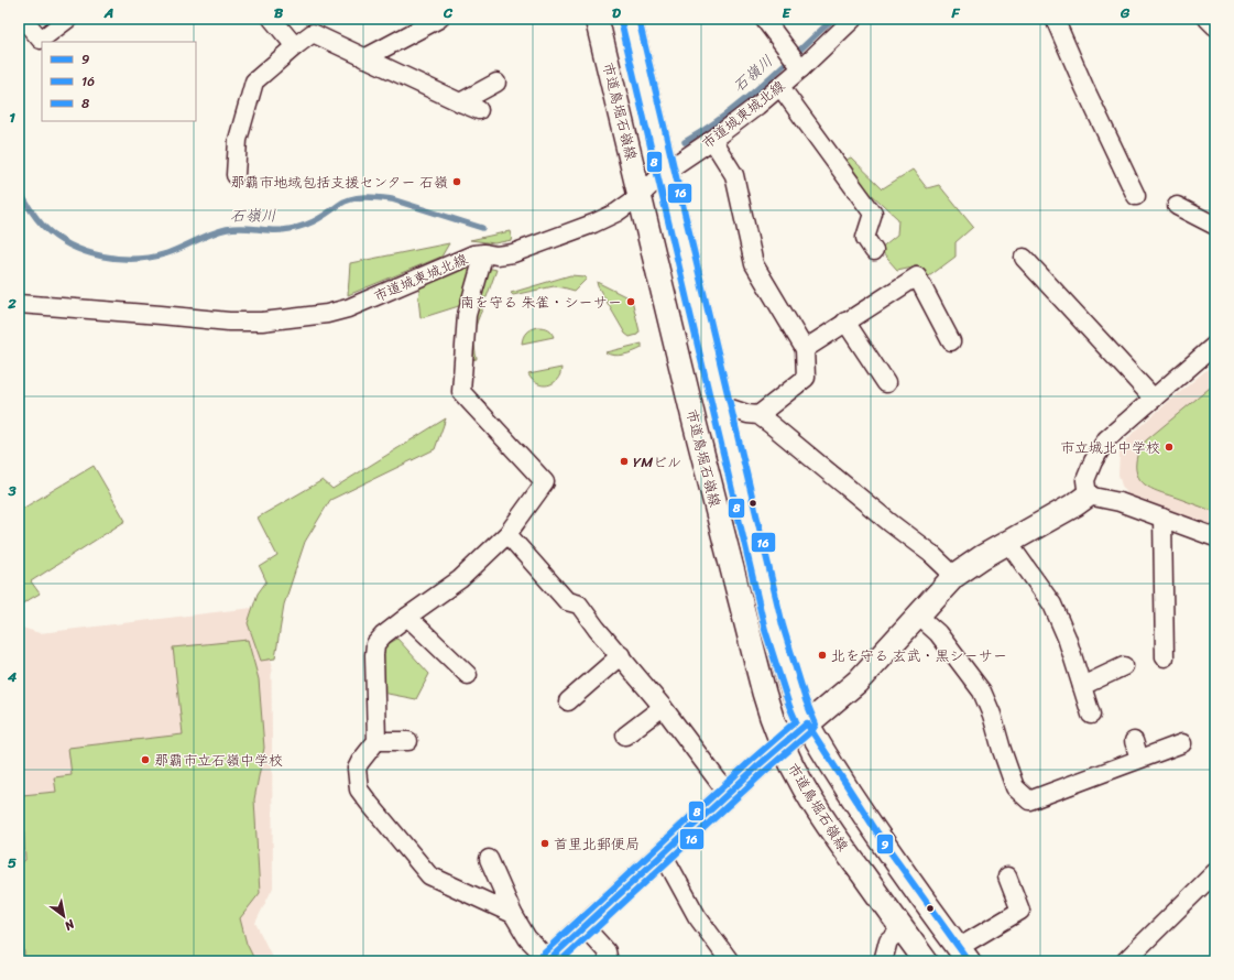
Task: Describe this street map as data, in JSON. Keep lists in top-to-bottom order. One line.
{"streets":{"street":["市道鳥堀石嶺線","市道城東城北線"]},"crossings":[["市道鳥堀石嶺線","市道城東城北線"]],"water":["石嶺川"],"places":["那覇市地域包括支援センター 石嶺","南を守る 朱雀・シーサー","市立城北中学校","YMビル","北を守る 玄武・黒シーサー","那覇市立石嶺中学校","首里北郵便局"],"lines":["transit line 16","transit line 8","transit line 9"],"legend":["9","16","8"],"north":"bottom right","grid":{"columns":["A","B","C","D","E","F","G"],"rows":["1","2","3","4","5"]}}
